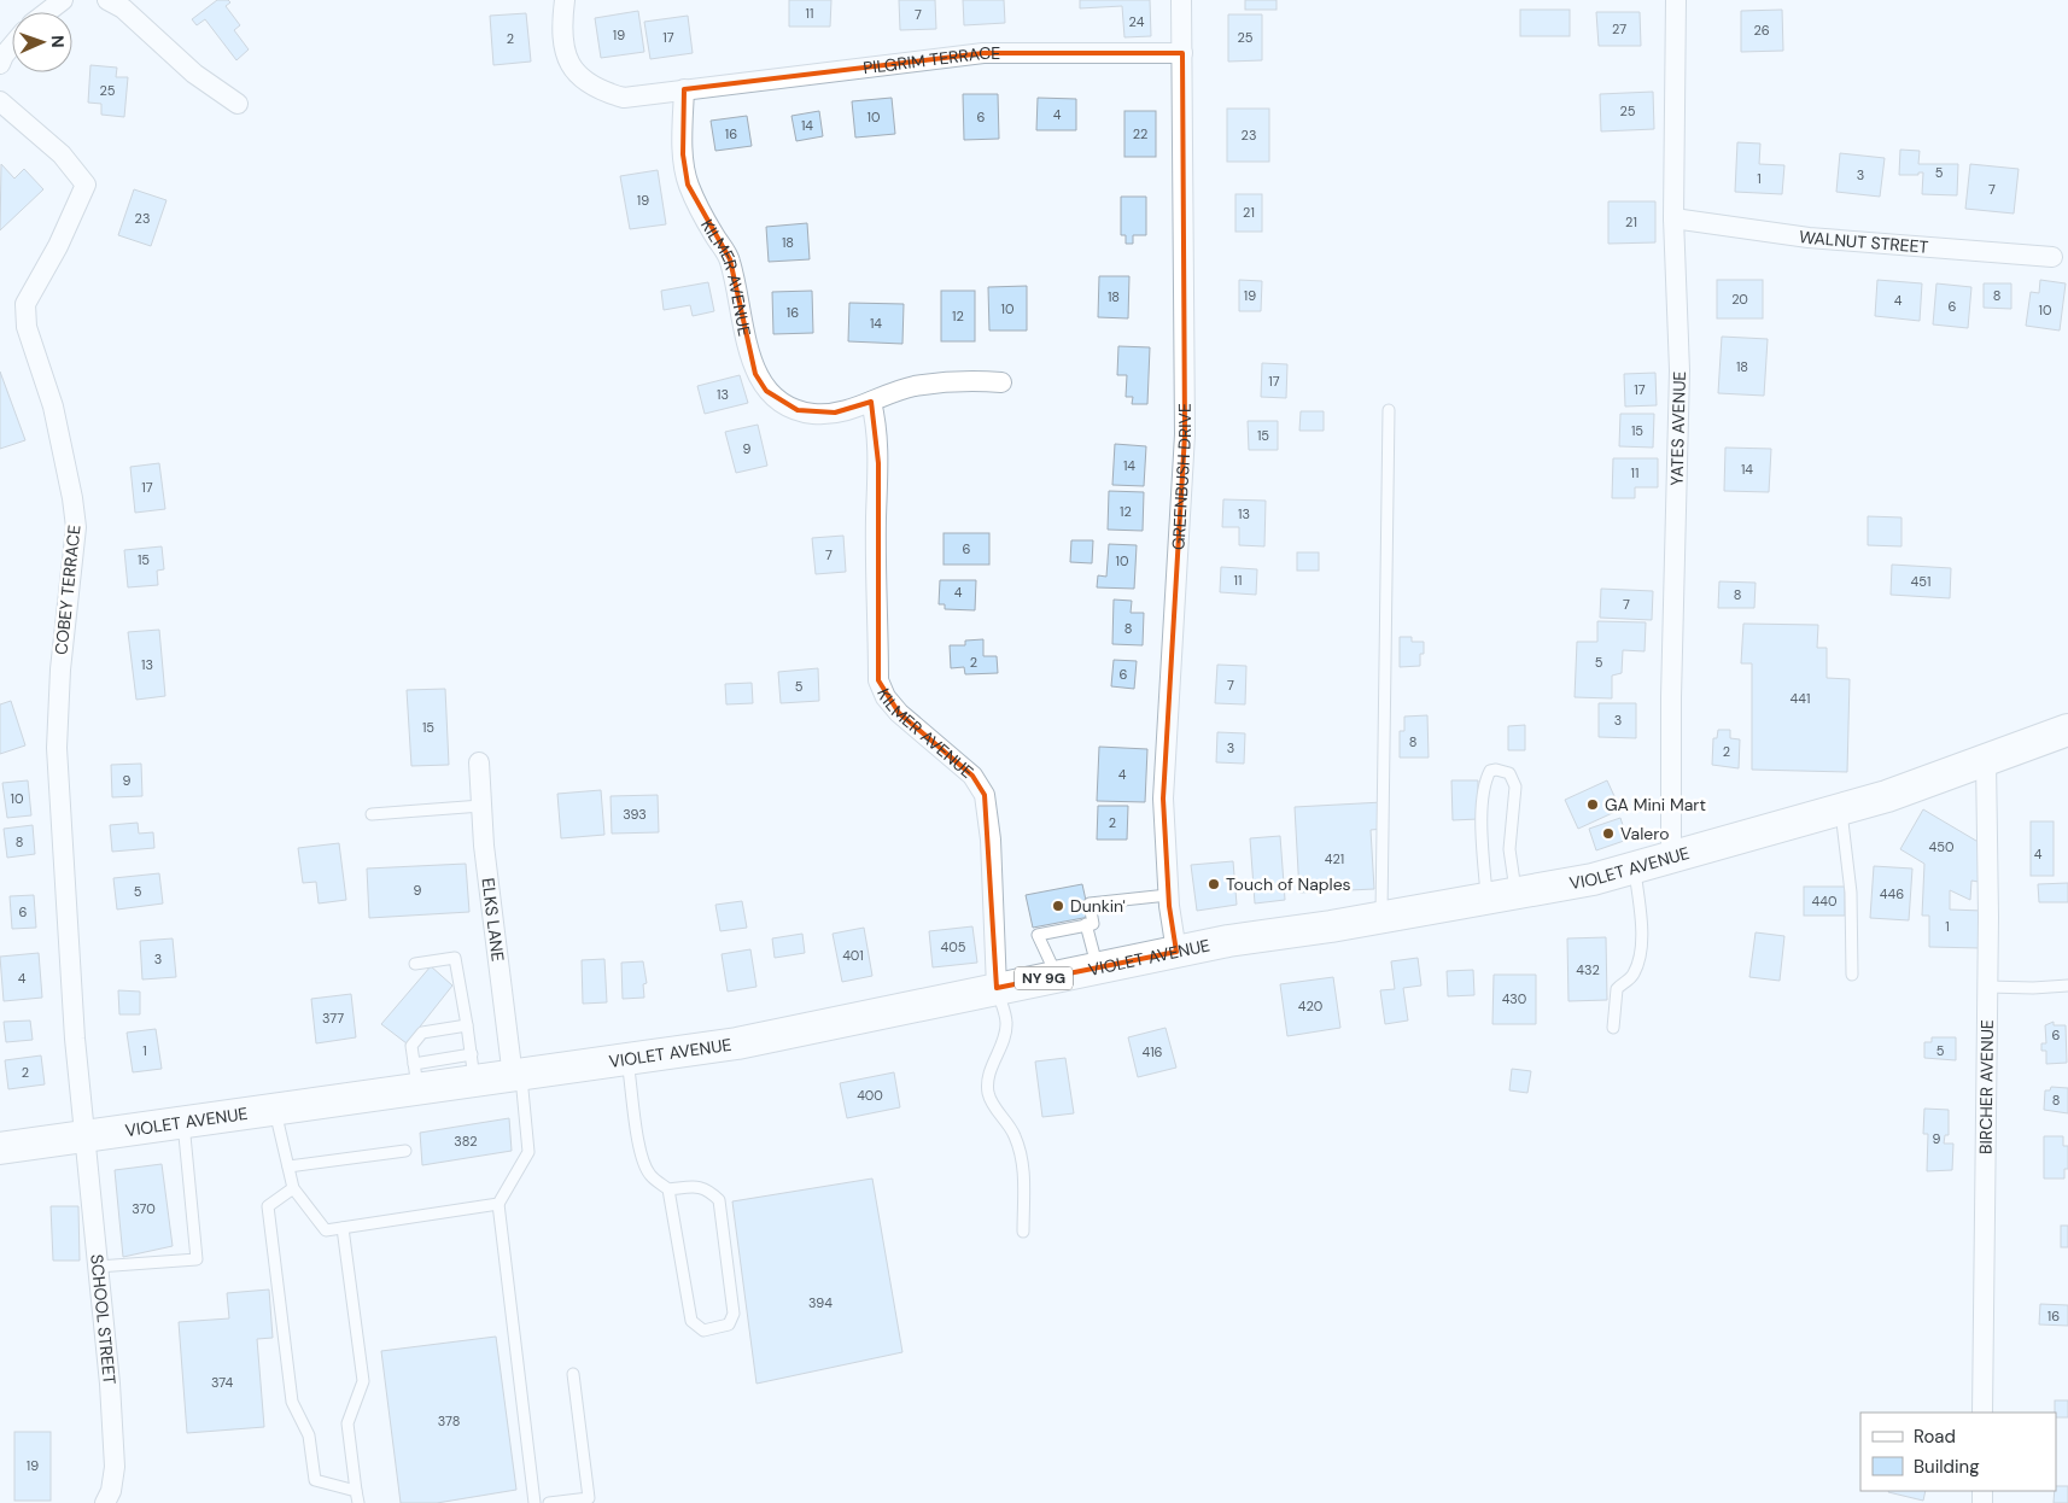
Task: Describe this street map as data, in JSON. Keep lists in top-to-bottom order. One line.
{"streets":{"main road":["VIOLET AVENUE","NY 9G"],"street":["PILGRIM TERRACE","WALNUT STREET","KILMER AVENUE","YATES AVENUE","GREENBUSH DRIVE","COBEY TERRACE","ELKS LANE","BIRCHER AVENUE","SCHOOL STREET"]},"crossings":[["PILGRIM TERRACE","KILMER AVENUE"],["PILGRIM TERRACE","GREENBUSH DRIVE"],["WALNUT STREET","YATES AVENUE"],["KILMER AVENUE","VIOLET AVENUE"],["YATES AVENUE","VIOLET AVENUE"],["GREENBUSH DRIVE","VIOLET AVENUE"],["COBEY TERRACE","VIOLET AVENUE"],["COBEY TERRACE","SCHOOL STREET"],["VIOLET AVENUE","ELKS LANE"],["VIOLET AVENUE","BIRCHER AVENUE"],["VIOLET AVENUE","SCHOOL STREET"]],"places":["GA Mini Mart","Valero","Touch of Naples","Dunkin'"],"house_numbers":["11","7","24","27","26","19","17","25","2","25","25","4","10","6","14","16","22","23","5","3","1","7","19","21","23","21","18","19","8","18","20","4","6","10","10","16","12","14","18","17","17","13","15","15","9","14","14","11","17","12","13","6","7","15","10","11","451","4","8","7","8","2","5","13","6","7","5","441","3","15","8","3","2","4","9","10","393","2","8","450","4","421","9","5","446","440","6","1","405","401","3","432","4","430","420","377","6","1","5","416","2","400","8","9","382","370","394","16","374","378","19"],"legend":["Road","Building"],"north":"right"}
